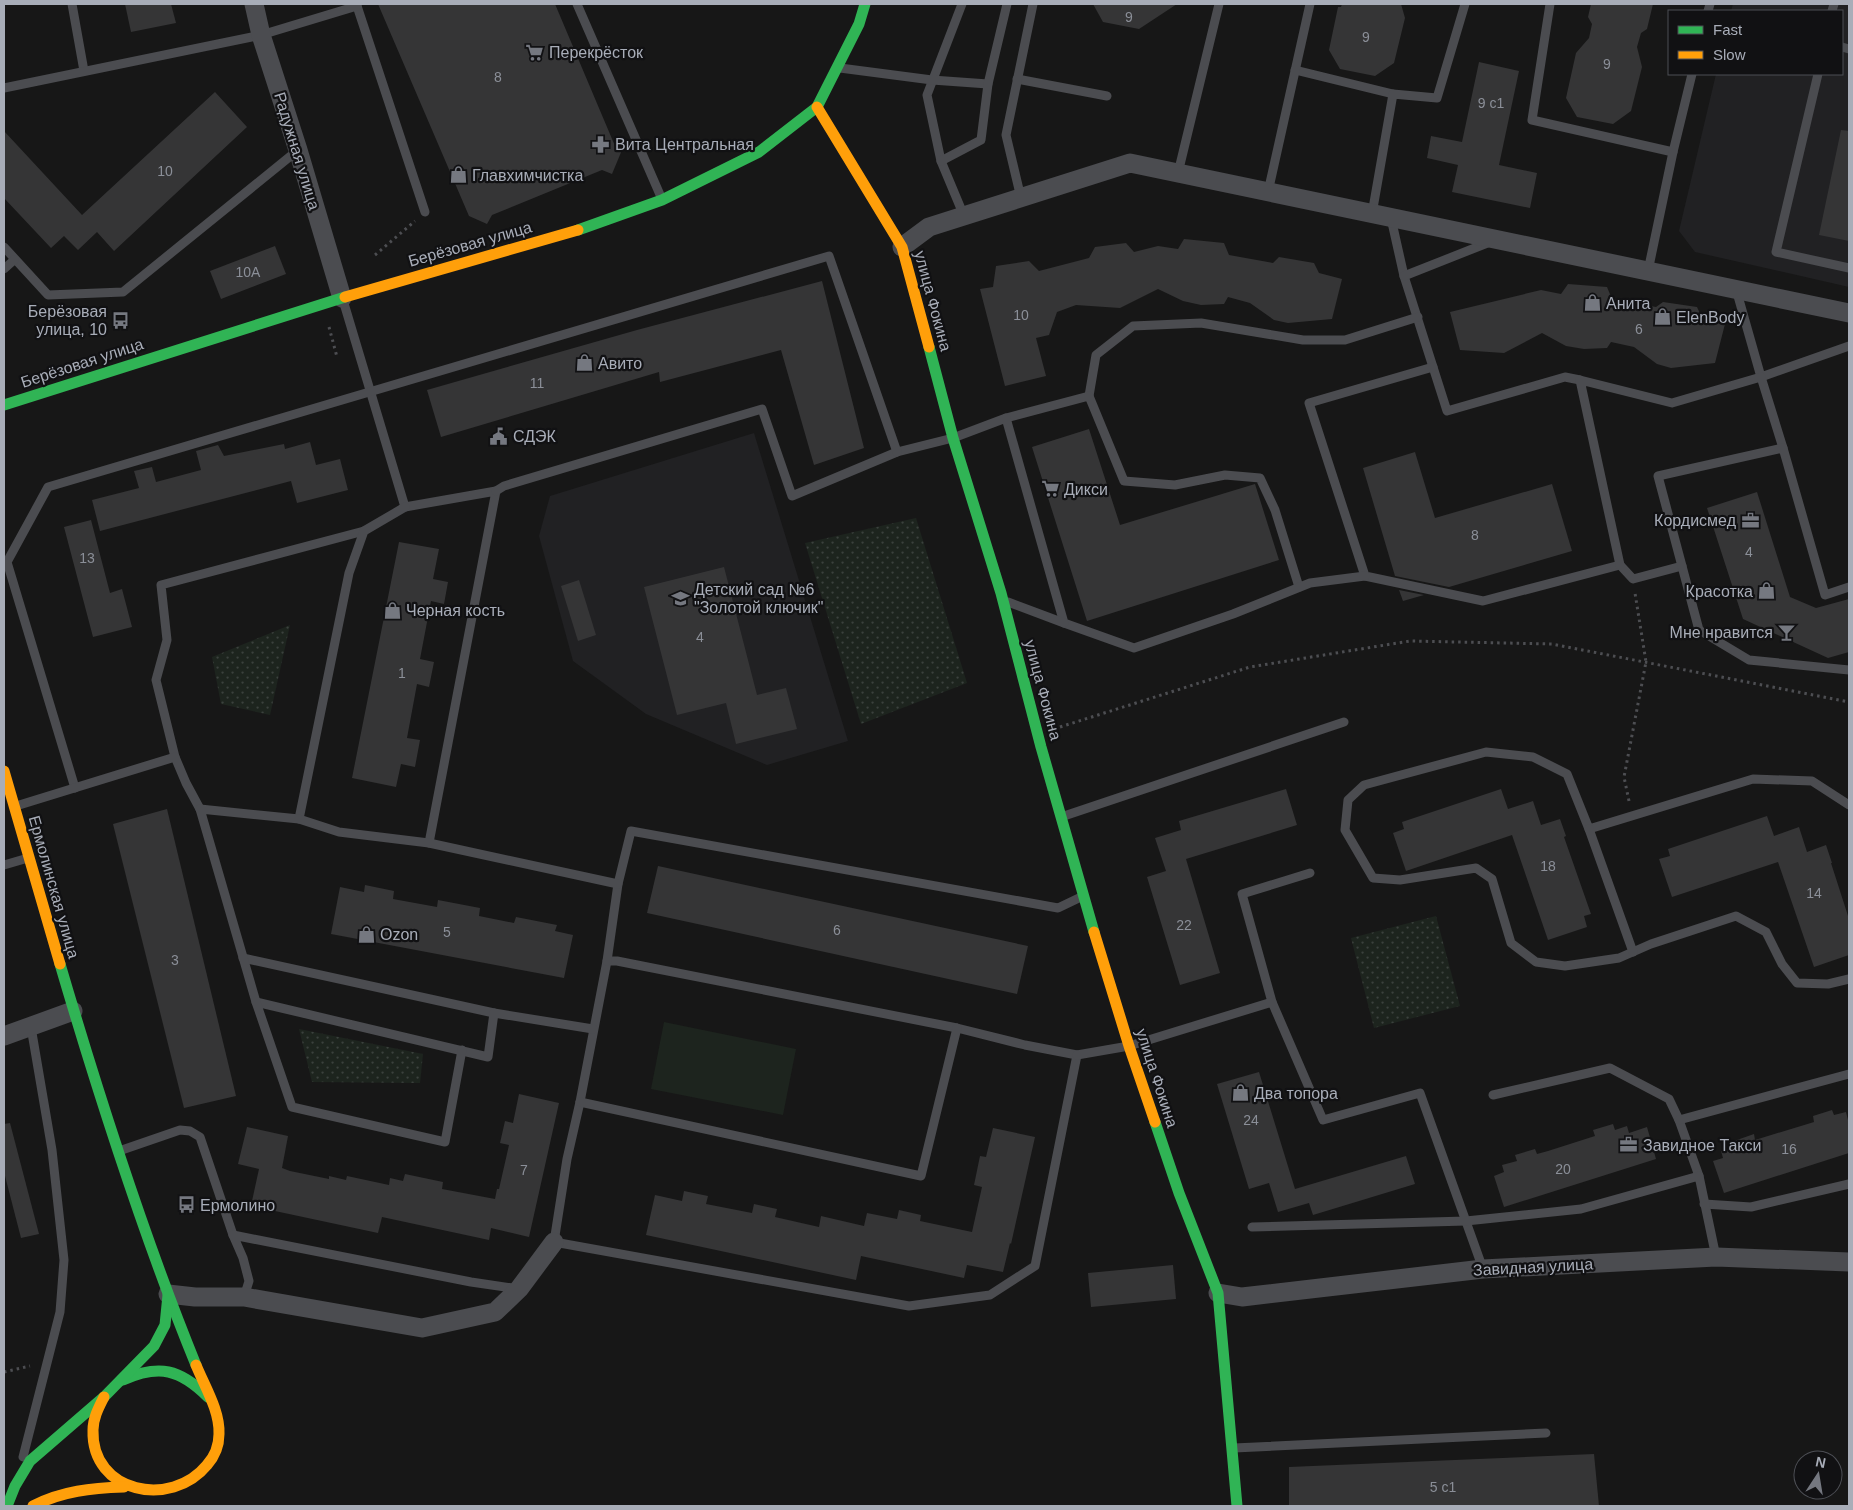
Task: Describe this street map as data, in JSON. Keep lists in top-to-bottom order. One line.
{"streets":{"street":["Радужная улица","Берёзовая улица","улица Фокина","Ермолинская улица","Завидная улица"]},"crossings":[["Радужная улица","Берёзовая улица"],["Берёзовая улица","улица Фокина"],["улица Фокина","Завидная улица"]],"places":{"supermarket":["Перекрёсток","Дикси"],"pharmacy":["Вита Центральная"],"shop":["Главхимчистка","Анита","ElenBody","Авито","Красотка","Черная кость","Ozon","Два топора"],"bus stop":["Берёзовая улица, 10","Ермолино"],"public building":["СДЭК"],"office":["Кордисмед","Завидное Такси"],"school or university":["Детский сад №6 \"Золотой ключик\""],"bar":["Мне нравится"]},"house_numbers":["9","9","9","8","9 с1","10","10А","10","6","11","8","4","13","4","1","18","14","22","6","5","3","24","16","20","7","5 с1"],"legend":["Fast","Slow"],"north":"top"}
